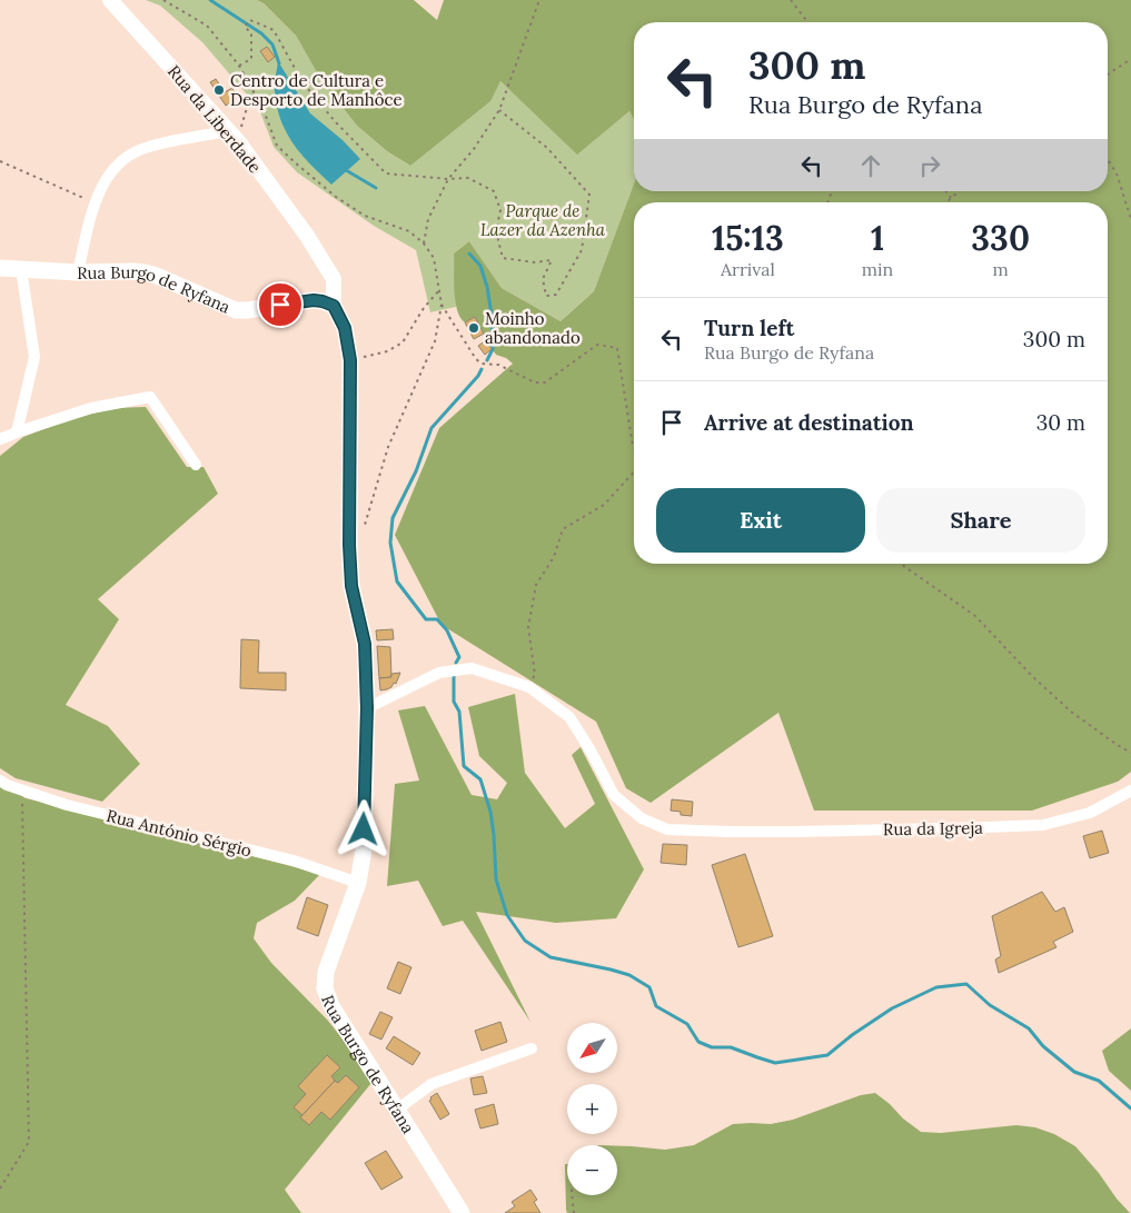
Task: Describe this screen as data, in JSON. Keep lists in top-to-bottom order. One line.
{"streets":{"main road":["Rua Burgo de Ryfana"],"street":["Rua da Liberdade","Rua da Igreja","Rua António Sérgio"]},"crossings":[["Rua da Liberdade","Rua Burgo de Ryfana"],["Rua Burgo de Ryfana","Rua da Igreja"],["Rua Burgo de Ryfana","Rua António Sérgio"]],"parks":["Parque de Lazer da Azenha"],"places":["Centro de Cultura e Desporto de Manhôce","Moinho abandonado"],"north":"bottom left","page":{"turn":["300 m","Rua Burgo de Ryfana"],"eta":["15:13","Arrival","1","min","330","m"],"list":[{"name":"Turn left","note":"Rua Burgo de Ryfana","value":"300 m"},{"name":"Arrive at destination","value":"30 m"}],"buttons":["Exit","Share"],"map_buttons":["+","−"]}}
